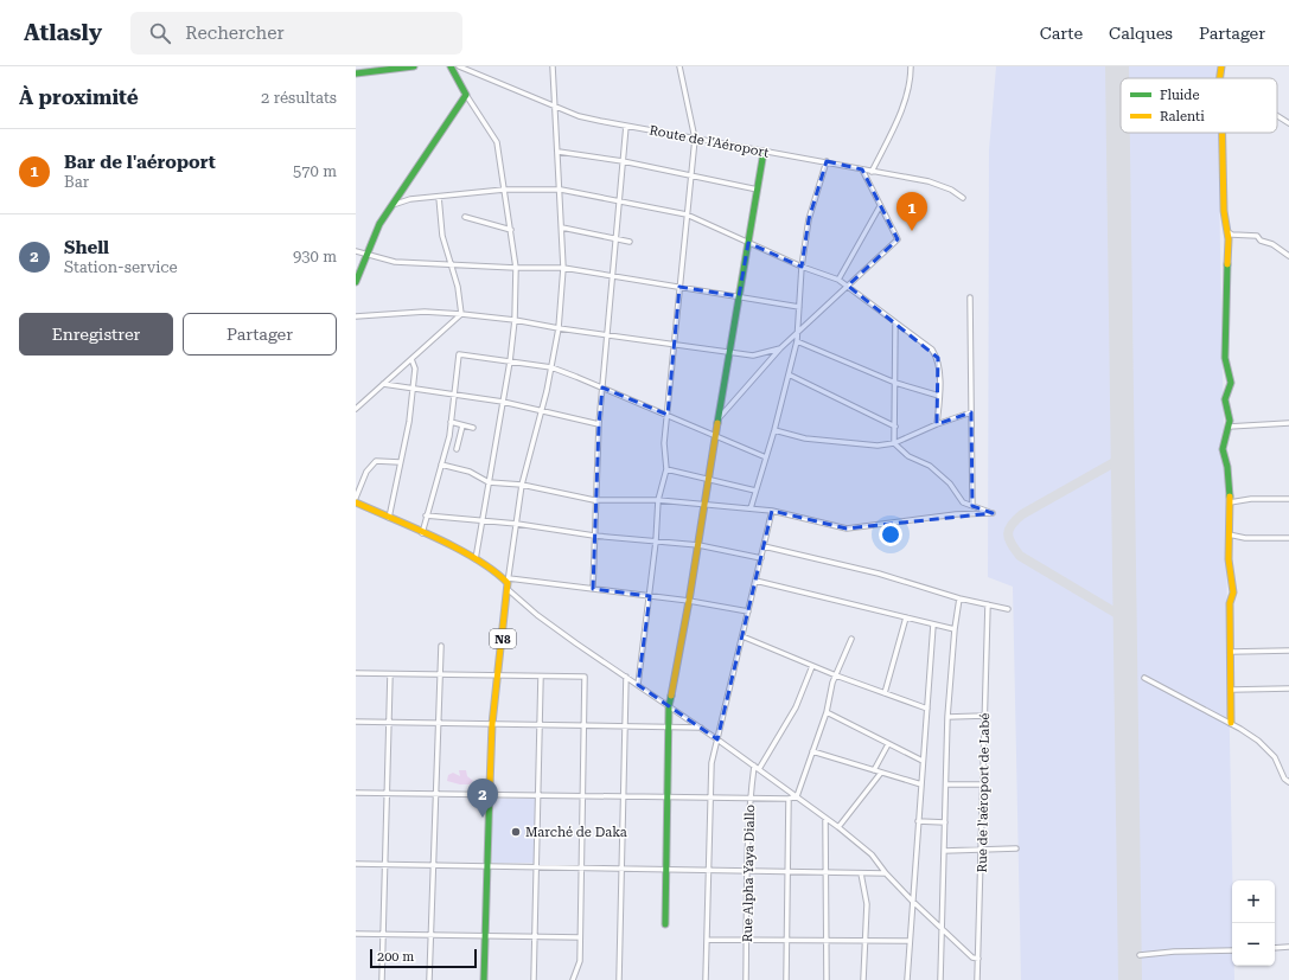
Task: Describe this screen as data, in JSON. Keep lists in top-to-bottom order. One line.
{"streets":{"main road":["N8"],"street":["Route de l'Aéroport","Rue de l'aéroport de Labé","Rue Alpha Yaya Diallo"]},"places":["Marché de Daka"],"legend":["Fluide","Ralenti"],"scale_bar":"200 m","page":{"header":"Atlasly","search":"Rechercher","nav":["Carte","Calques","Partager"],"heading":["À proximité","2 résultats"],"list":[{"mark":"1","name":"Bar de l'aéroport","note":"Bar","value":"570 m"},{"mark":"2","name":"Shell","note":"Station-service","value":"930 m"}],"pins":["1","2"],"buttons":["Enregistrer","Partager"],"map_buttons":["+","−"],"scale":"200 m"}}
